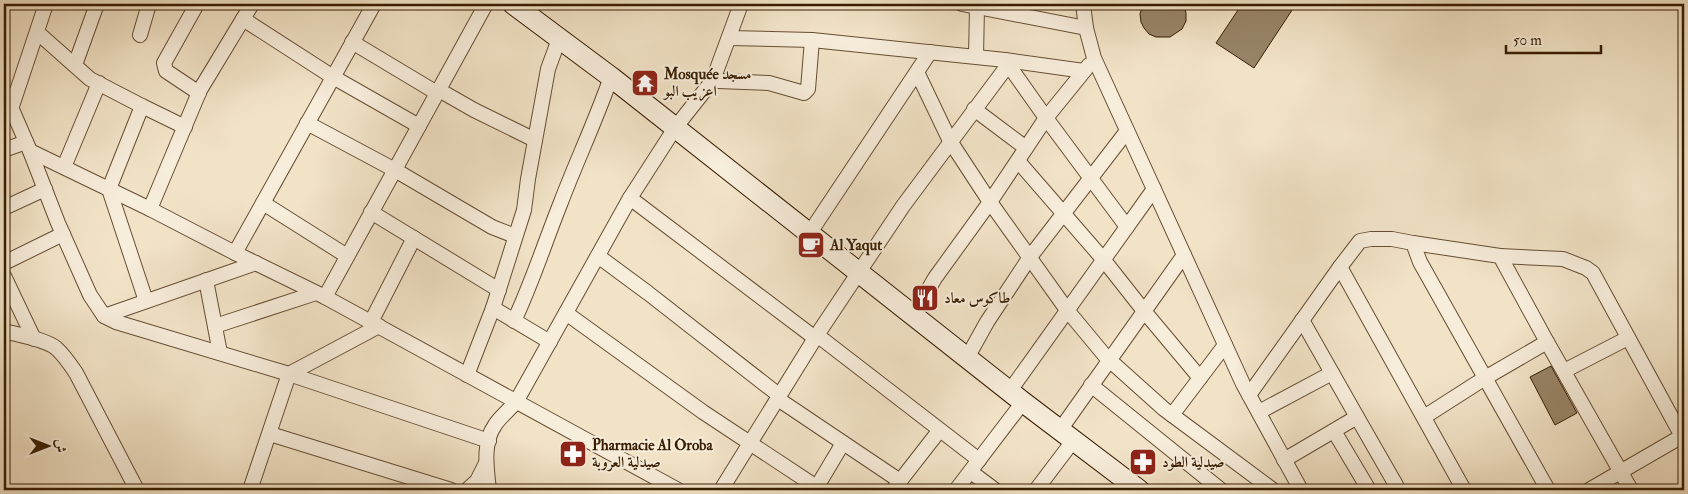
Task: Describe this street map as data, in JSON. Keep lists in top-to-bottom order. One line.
{"places":{"temple":["Mosquée مسجد اعزيب البو"],"cafe":["Al Yaqut"],"restaurant":["طاكوس معاد"],"pharmacy":["Pharmacie Al Oroba صيدلية العروبة","صيدلية الطود"]},"scale_bar":"50 m","north":"right"}
